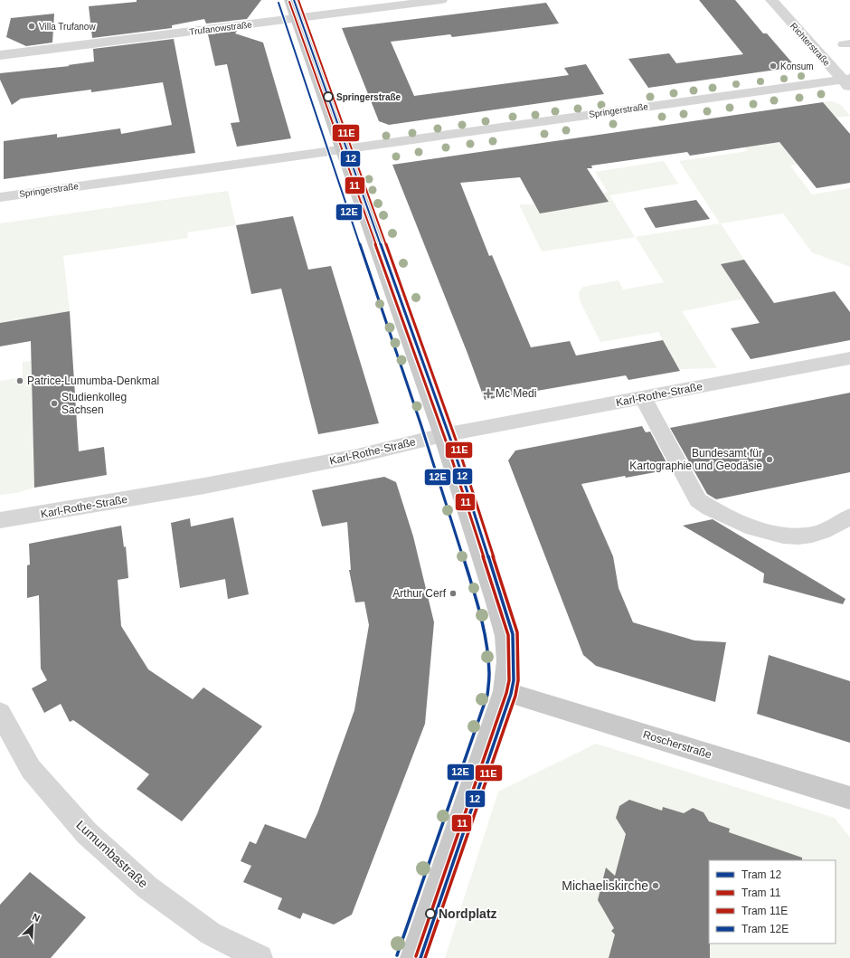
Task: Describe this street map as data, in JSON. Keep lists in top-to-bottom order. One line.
{"streets":{"main road":["Roscherstraße"],"street":["Trufanowstraße","Richterstraße","Springerstraße","Karl-Rothe-Straße","Lumumbastraße"]},"crossings":[["Richterstraße","Springerstraße"]],"places":{"other":["Villa Trufanow","Konsum","Springerstraße","Patrice-Lumumba-Denkmal","Studienkolleg Sachsen","Bundesamt für Kartographie und Geodäsie","Arthur Cerf","Michaeliskirche","Nordplatz"],"health":["Mc Medi"]},"lines":["tram line 12","tram line 11E","tram line 11","tram line 12E"],"legend":["Tram 12","Tram 11","Tram 11E","Tram 12E"],"north":"top right"}
